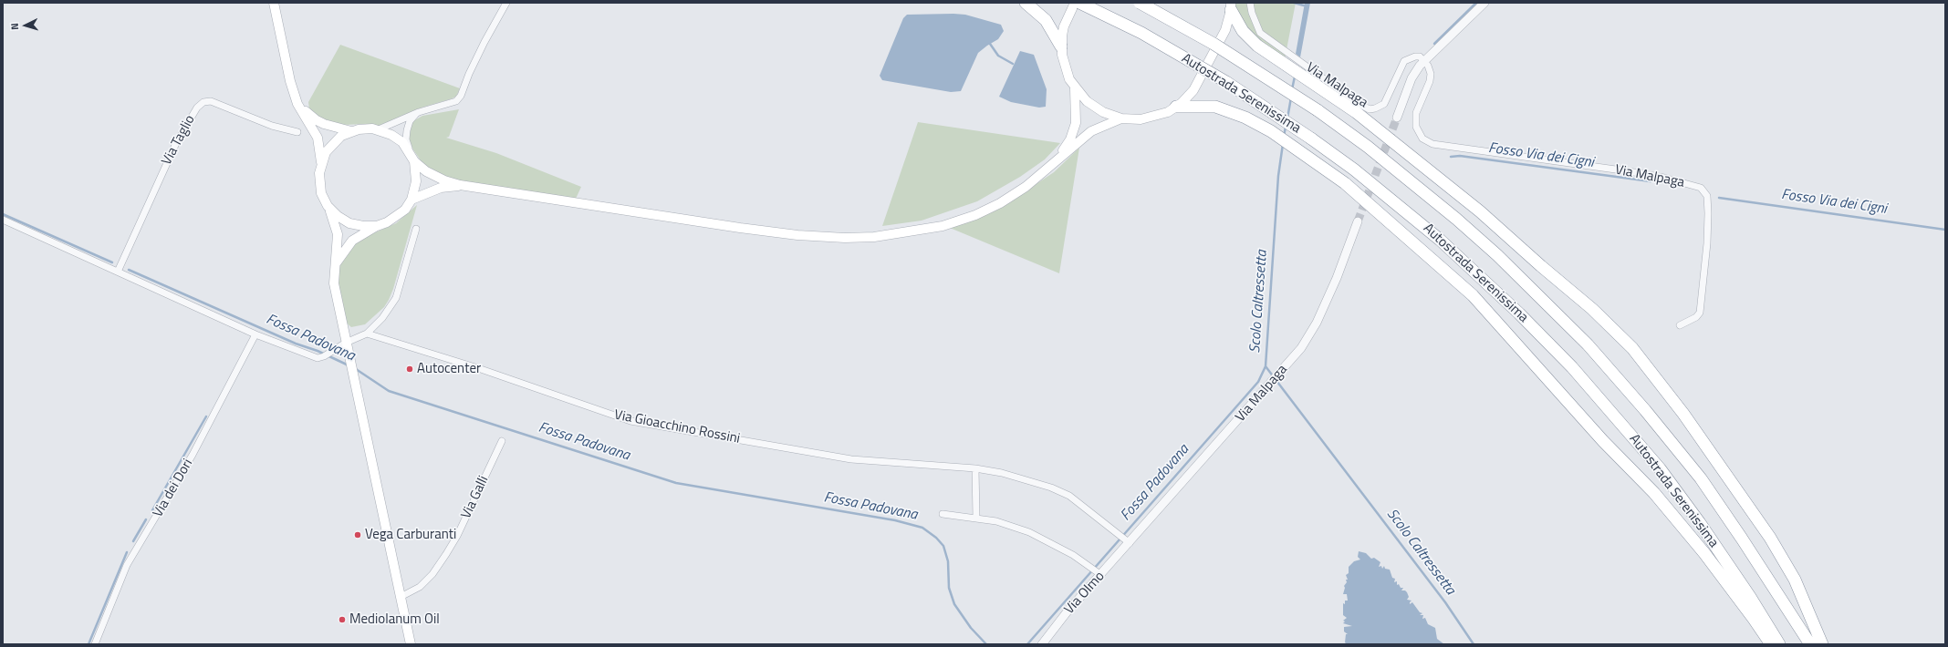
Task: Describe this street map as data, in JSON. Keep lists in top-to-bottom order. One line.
{"streets":{"highway":["Autostrada Serenissima"],"street":["Via Malpaga","Via Taglio","Via Gioacchino Rossini","Via dei Dori","Via Galli","Via Olmo"]},"crossings":[["Via Malpaga","Via Gioacchino Rossini"],["Via Malpaga","Via Olmo"],["Via Gioacchino Rossini","Via Olmo"]],"water":["Fosso Via dei Cigni","Scolo Caltressetta","Fossa Padovana"],"places":["Autocenter","Vega Carburanti","Mediolanum Oil"],"north":"left"}
